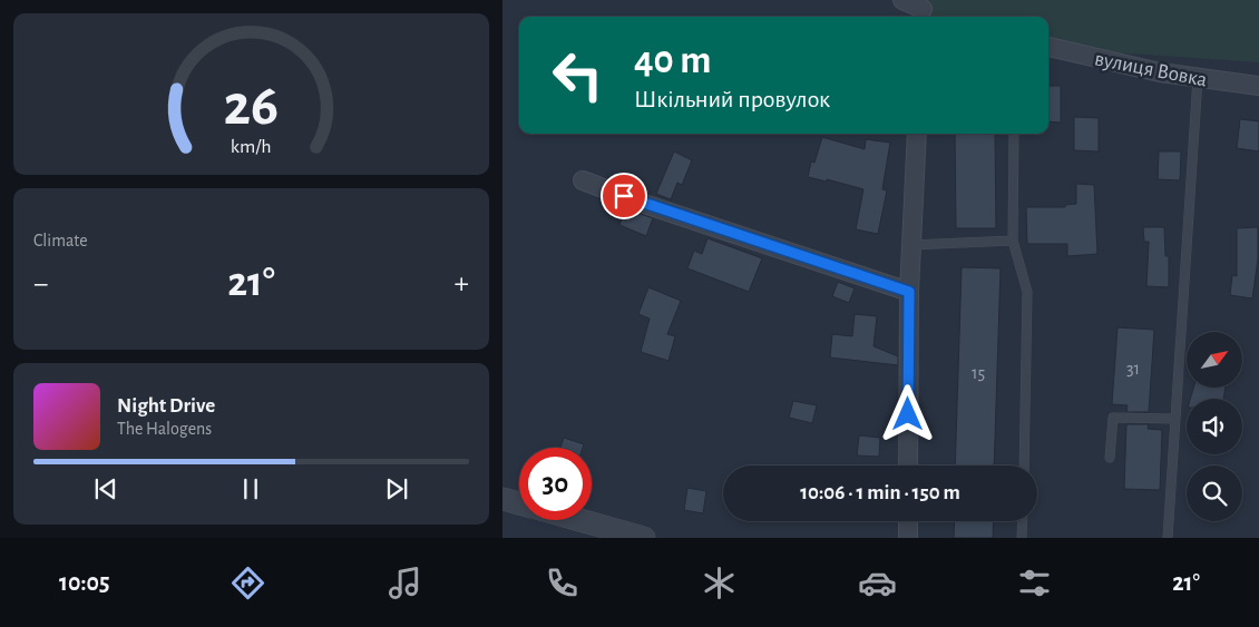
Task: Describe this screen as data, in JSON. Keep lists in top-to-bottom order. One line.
{"streets":{"street":["вулиця Вовка"]},"house_numbers":["31","15"],"north":"top right","page":{"turn":["40 m","Шкільний провулок"],"tile":"Climate","heat":["−","21°","+"],"song":["Night Drive","The Halogens"],"limit":"30","trip":"10:06 · 1 min · 150 m","tabs":["10:05","21°"],"gauge":["26","km/h"]}}
